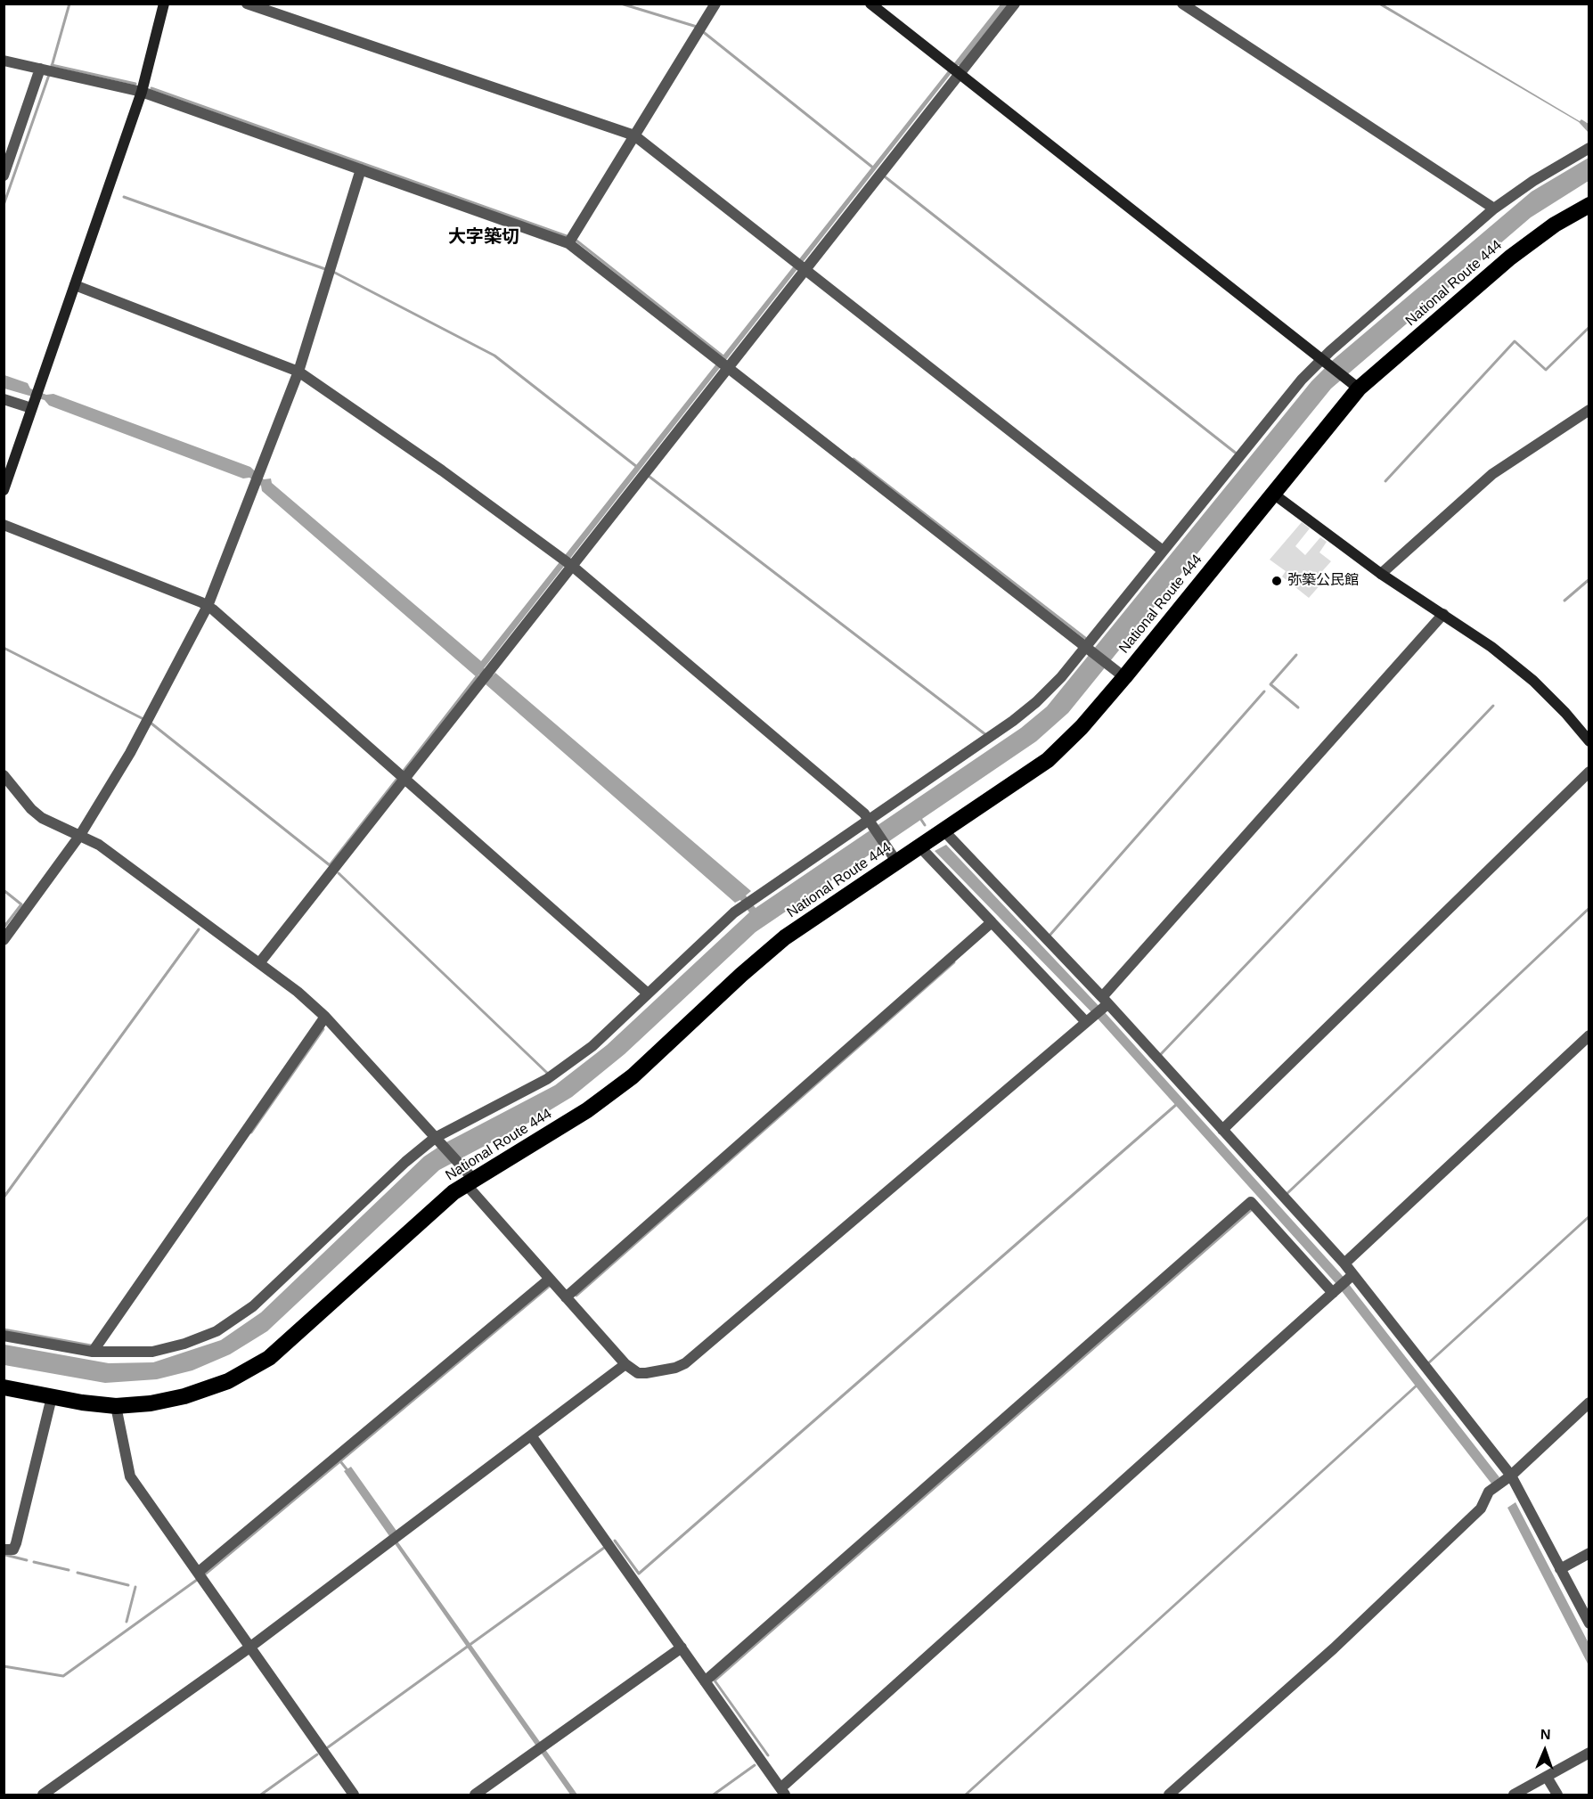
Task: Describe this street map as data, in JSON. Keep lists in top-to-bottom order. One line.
{"streets":{"highway":["National Route 444"]},"districts":["大字築切"],"places":["弥築公民館"],"north":"top"}
